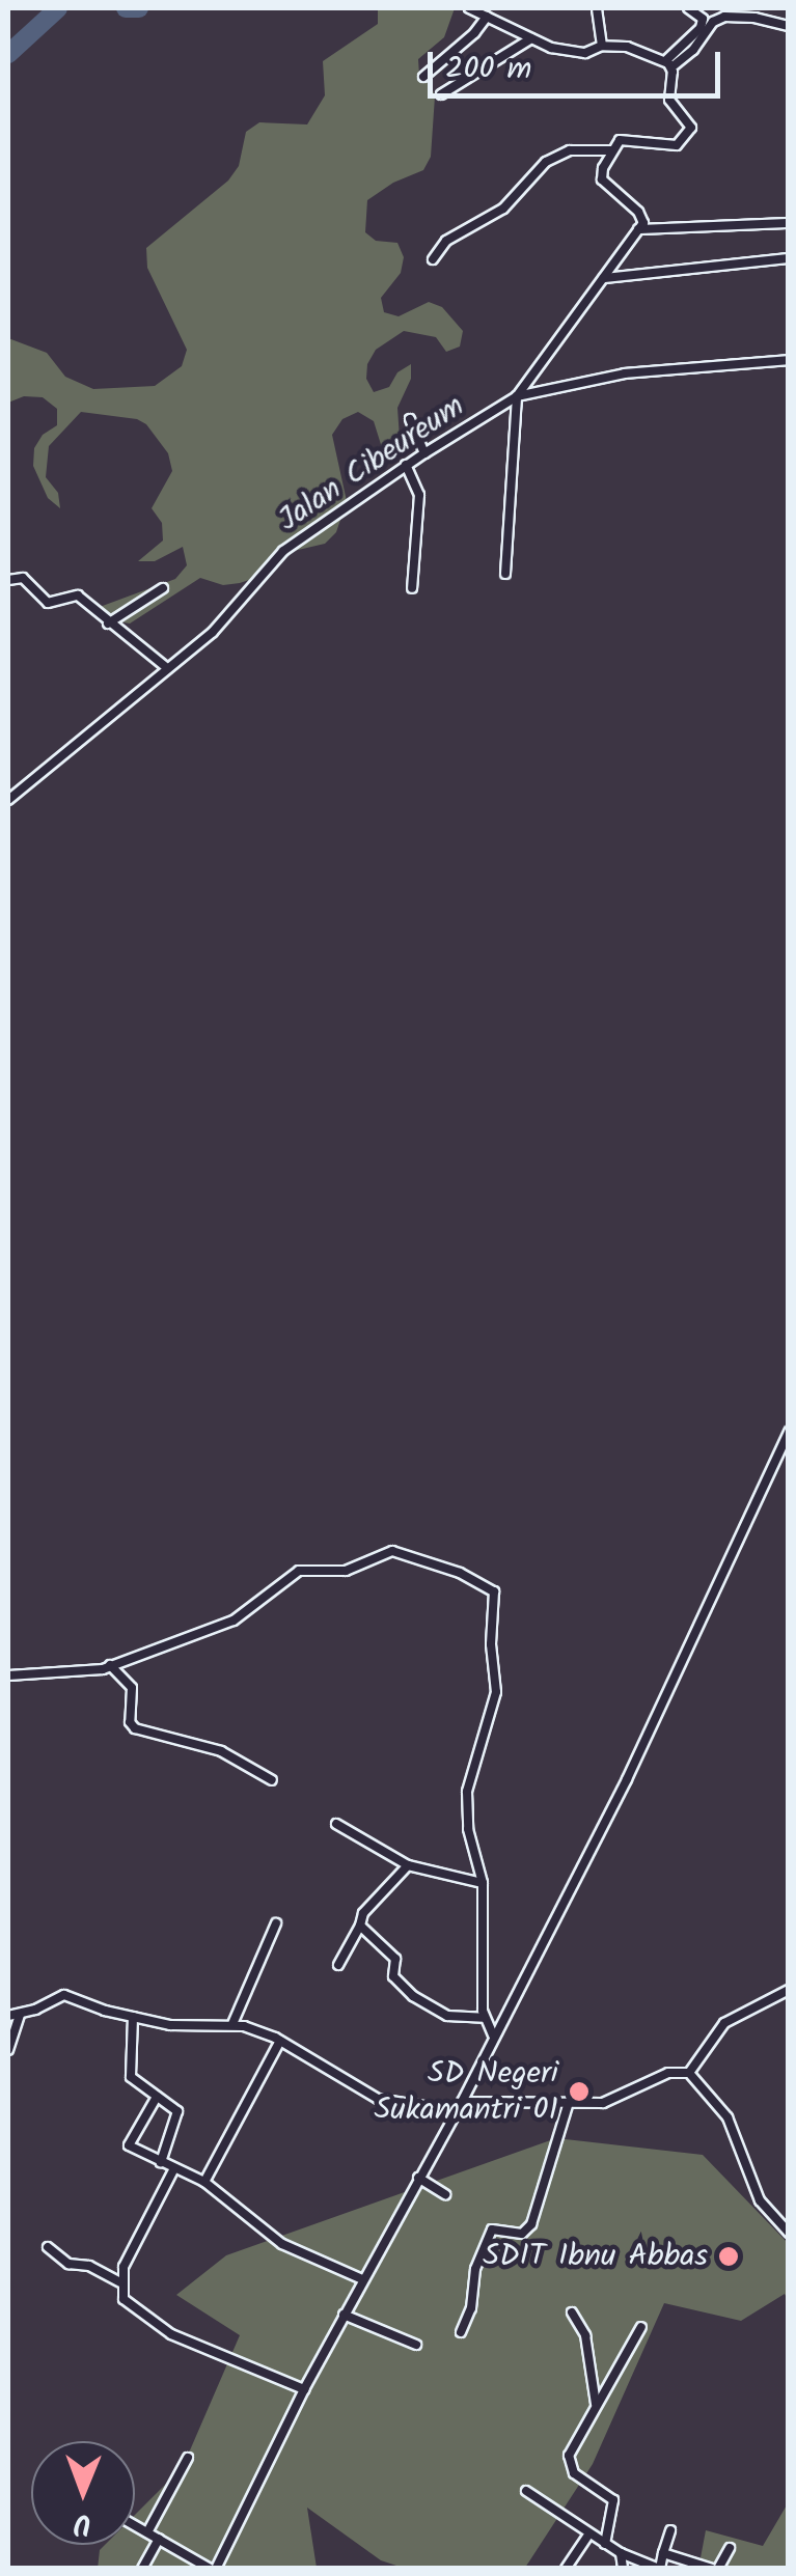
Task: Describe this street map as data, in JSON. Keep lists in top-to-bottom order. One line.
{"streets":{"street":["Jalan Cibeureum"]},"places":["SD Negeri Sukamantri 01","SDIT Ibnu Abbas"],"scale_bar":"200 m","north":"bottom"}
